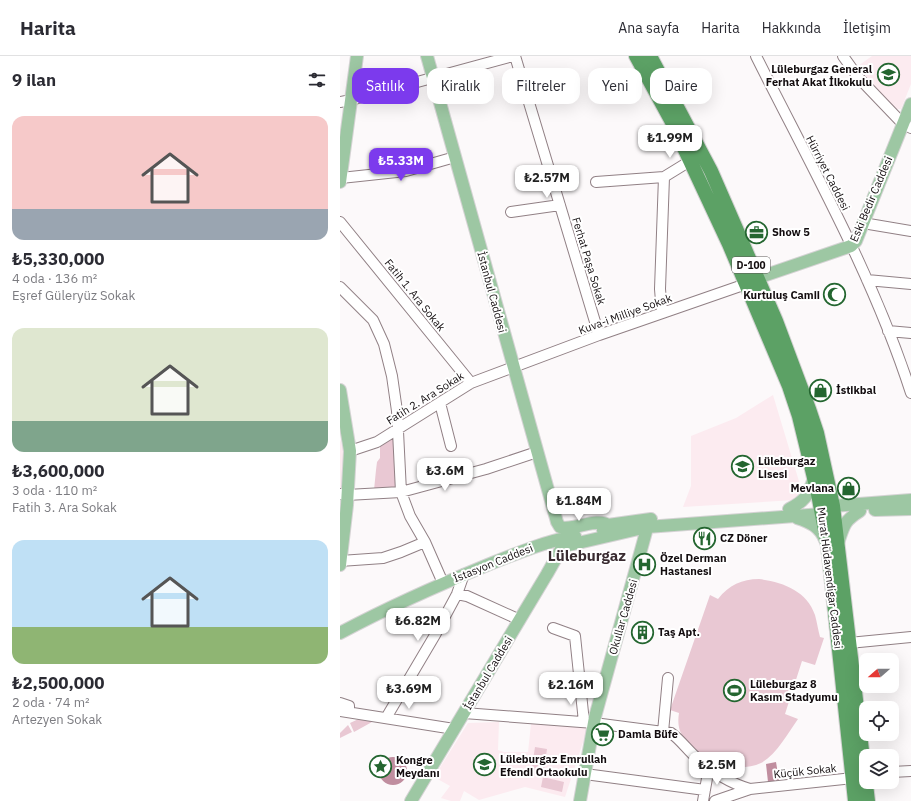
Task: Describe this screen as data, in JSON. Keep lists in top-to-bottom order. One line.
{"streets":{"highway":["D-100","Murat Hüdavendigar Caddesi"],"main road":["Eski Bedir Caddesi","İstanbul Caddesi","İstasyon Caddesi","Okullar Caddesi"],"street":["Hürriyet Caddesi","Ferhat Paşa Sokak","Fatih 1. Ara Sokak","Kuva-i Milliye Sokak","Fatih 2. Ara Sokak","Küçük Sokak"]},"crossings":[["Hürriyet Caddesi","Eski Bedir Caddesi"],["Eski Bedir Caddesi","Kuva-i Milliye Sokak"],["Eski Bedir Caddesi","Murat Hüdavendigar Caddesi"],["Ferhat Paşa Sokak","Kuva-i Milliye Sokak"],["İstanbul Caddesi","Kuva-i Milliye Sokak"],["İstanbul Caddesi","Fatih 2. Ara Sokak"],["İstanbul Caddesi","İstasyon Caddesi"],["Fatih 1. Ara Sokak","Fatih 2. Ara Sokak"],["Kuva-i Milliye Sokak","Fatih 2. Ara Sokak"],["Kuva-i Milliye Sokak","Murat Hüdavendigar Caddesi"],["İstasyon Caddesi","Murat Hüdavendigar Caddesi"],["İstasyon Caddesi","Okullar Caddesi"]],"districts":["Lüleburgaz"],"places":{"school or university":["Lüleburgaz General Ferhat Akat İlkokulu","Lüleburgaz Lisesi","Lüleburgaz Emrullah Efendi Ortaokulu"],"office":["Show 5"],"mosque":["Kurtuluş Camii"],"shop":["İstikbal","Mevlana"],"restaurant":["CZ Döner"],"hospital":["Özel Derman Hastanesi"],"building":["Taş Apt."],"sports":["Lüleburgaz 8 Kasım Stadyumu"],"supermarket":["Damla Büfe"],"place":["Kongre Meydanı"]},"north":"left","page":{"header":"Harita","nav":["Ana sayfa","Harita","Hakkında","İletişim"],"heading":"9 ilan","chip":["Satılık","Kiralık","Filtreler","Yeni","Daire"],"list":[{"name":"₺5,330,000","note":"4 oda · 136 m² · Eşref Güleryüz Sokak"},{"name":"₺3,600,000","note":"3 oda · 110 m² · Fatih 3. Ara Sokak"},{"name":"₺2,500,000","note":"2 oda · 74 m² · Artezyen Sokak"}],"price":["₺1.99M","₺5.33M","₺2.57M","₺3.6M","₺1.84M","₺6.82M","₺2.16M","₺3.69M","₺2.5M"]}}
